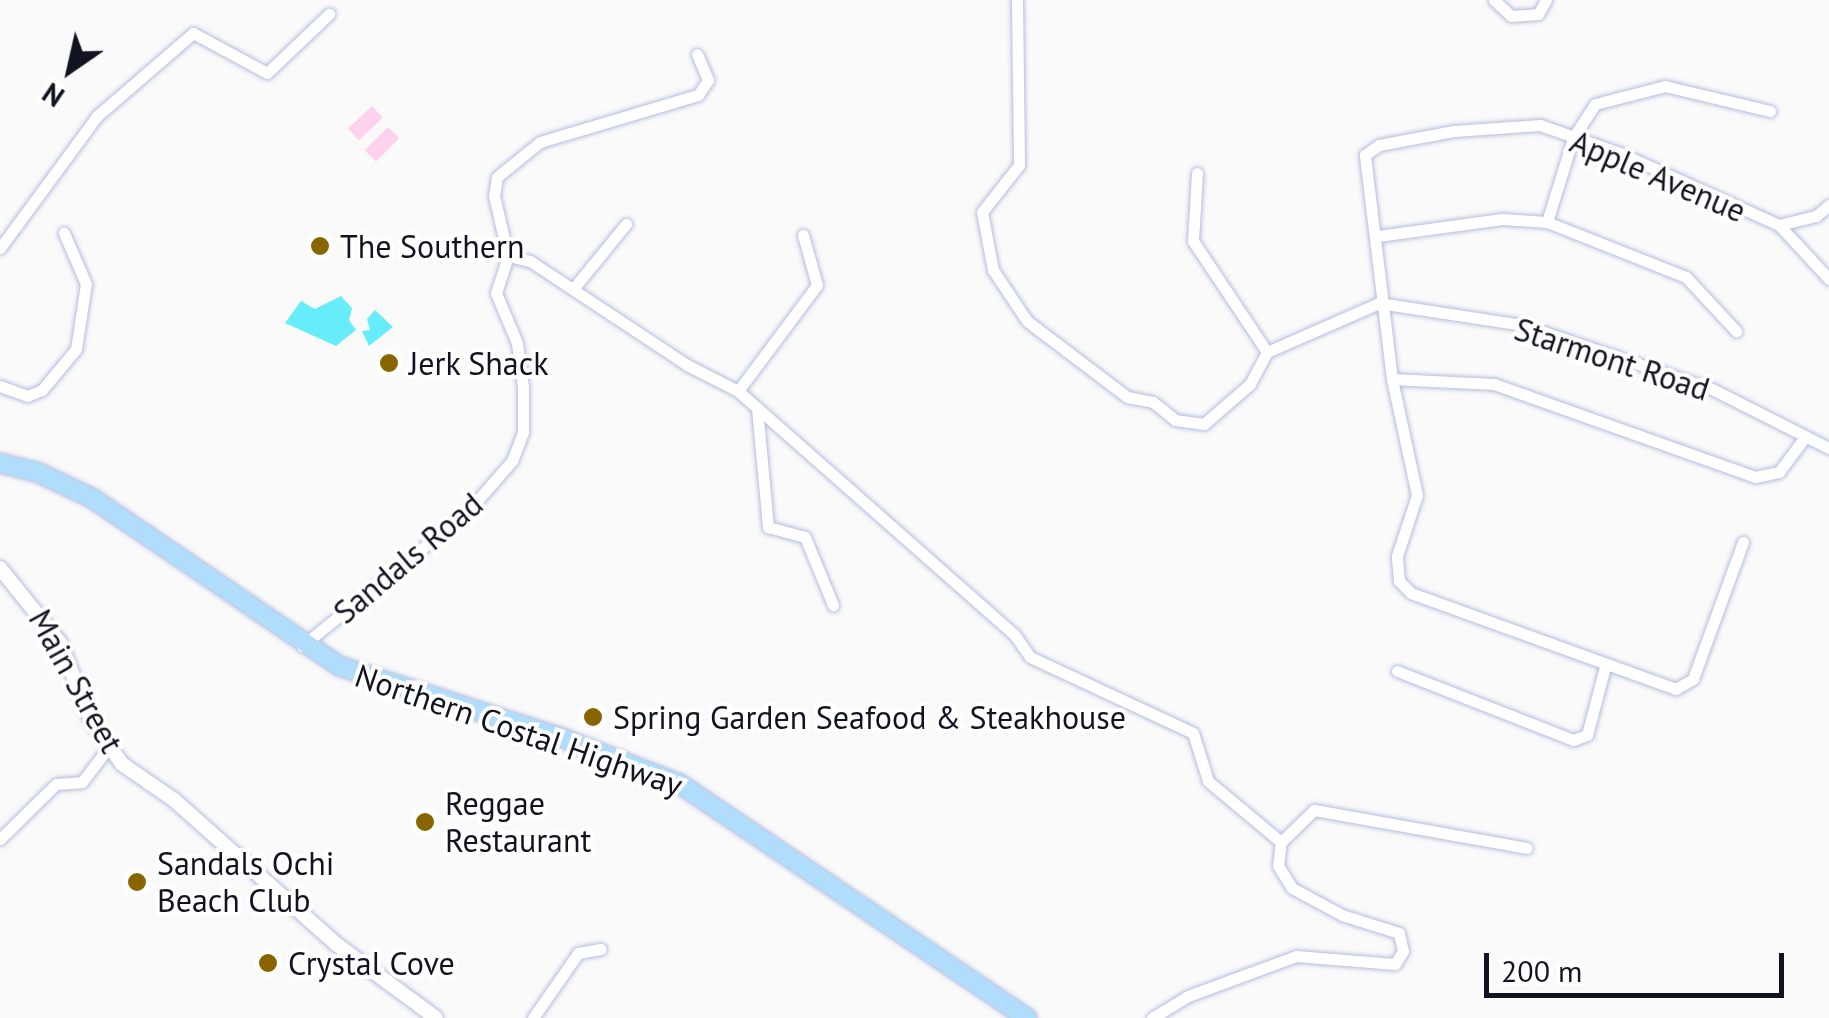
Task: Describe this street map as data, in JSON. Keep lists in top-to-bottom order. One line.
{"streets":{"main road":["Northern Costal Highway"],"street":["Apple Avenue","Starmont Road","Sandals Road","Main Street"]},"crossings":[["Sandals Road","Northern Costal Highway"]],"places":["The Southern","Jerk Shack","Spring Garden Seafood & Steakhouse","Reggae Restaurant","Sandals Ochi Beach Club","Crystal Cove"],"scale_bar":"200 m","north":"bottom left"}
